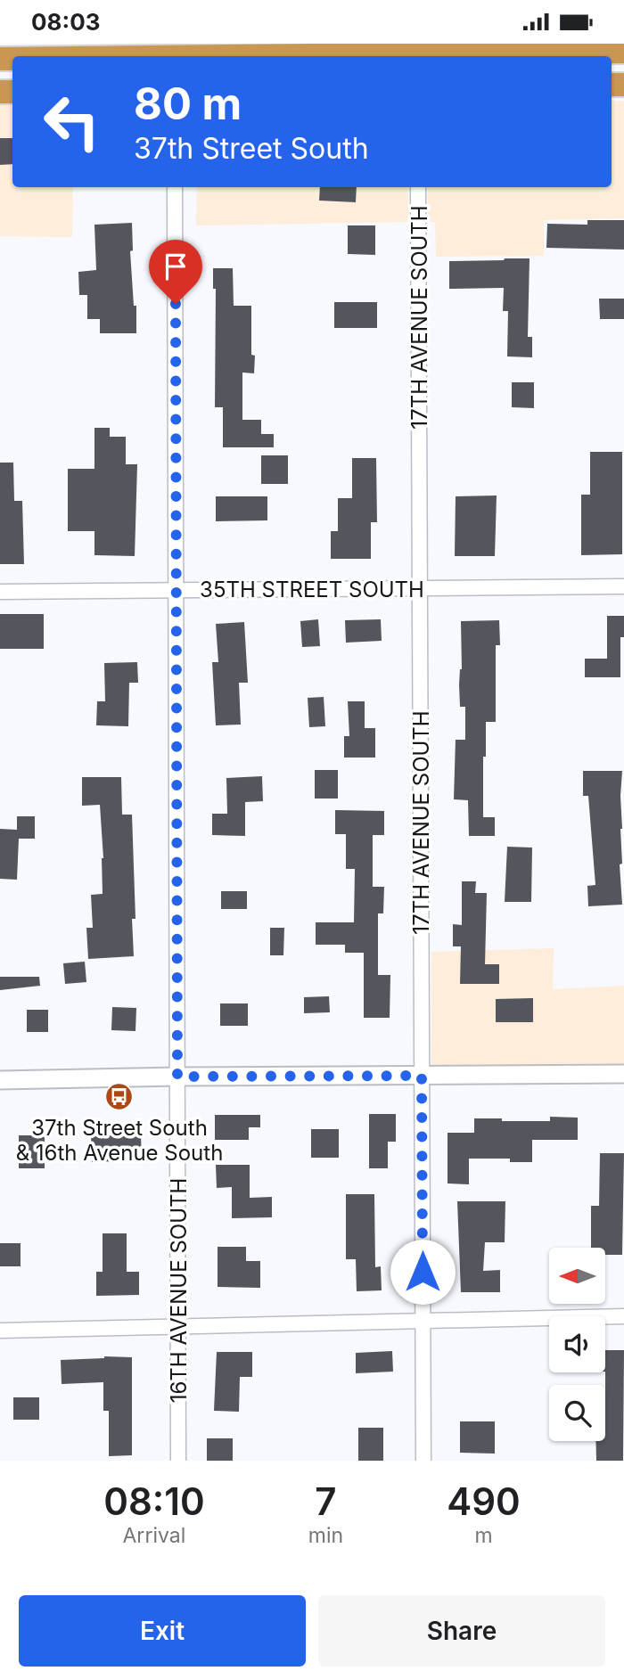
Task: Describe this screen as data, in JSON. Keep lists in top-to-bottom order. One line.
{"streets":{"street":["17TH AVENUE SOUTH","35TH STREET SOUTH","16TH AVENUE SOUTH"]},"crossings":[["17TH AVENUE SOUTH","35TH STREET SOUTH"],["35TH STREET SOUTH","16TH AVENUE SOUTH"]],"places":{"bus stop":["37th Street South & 16th Avenue South"]},"north":"left","page":{"status":"08:03","turn":["80 m","37th Street South"],"eta":["08:10","Arrival","7","min","490","m"],"buttons":["Exit","Share"]}}
